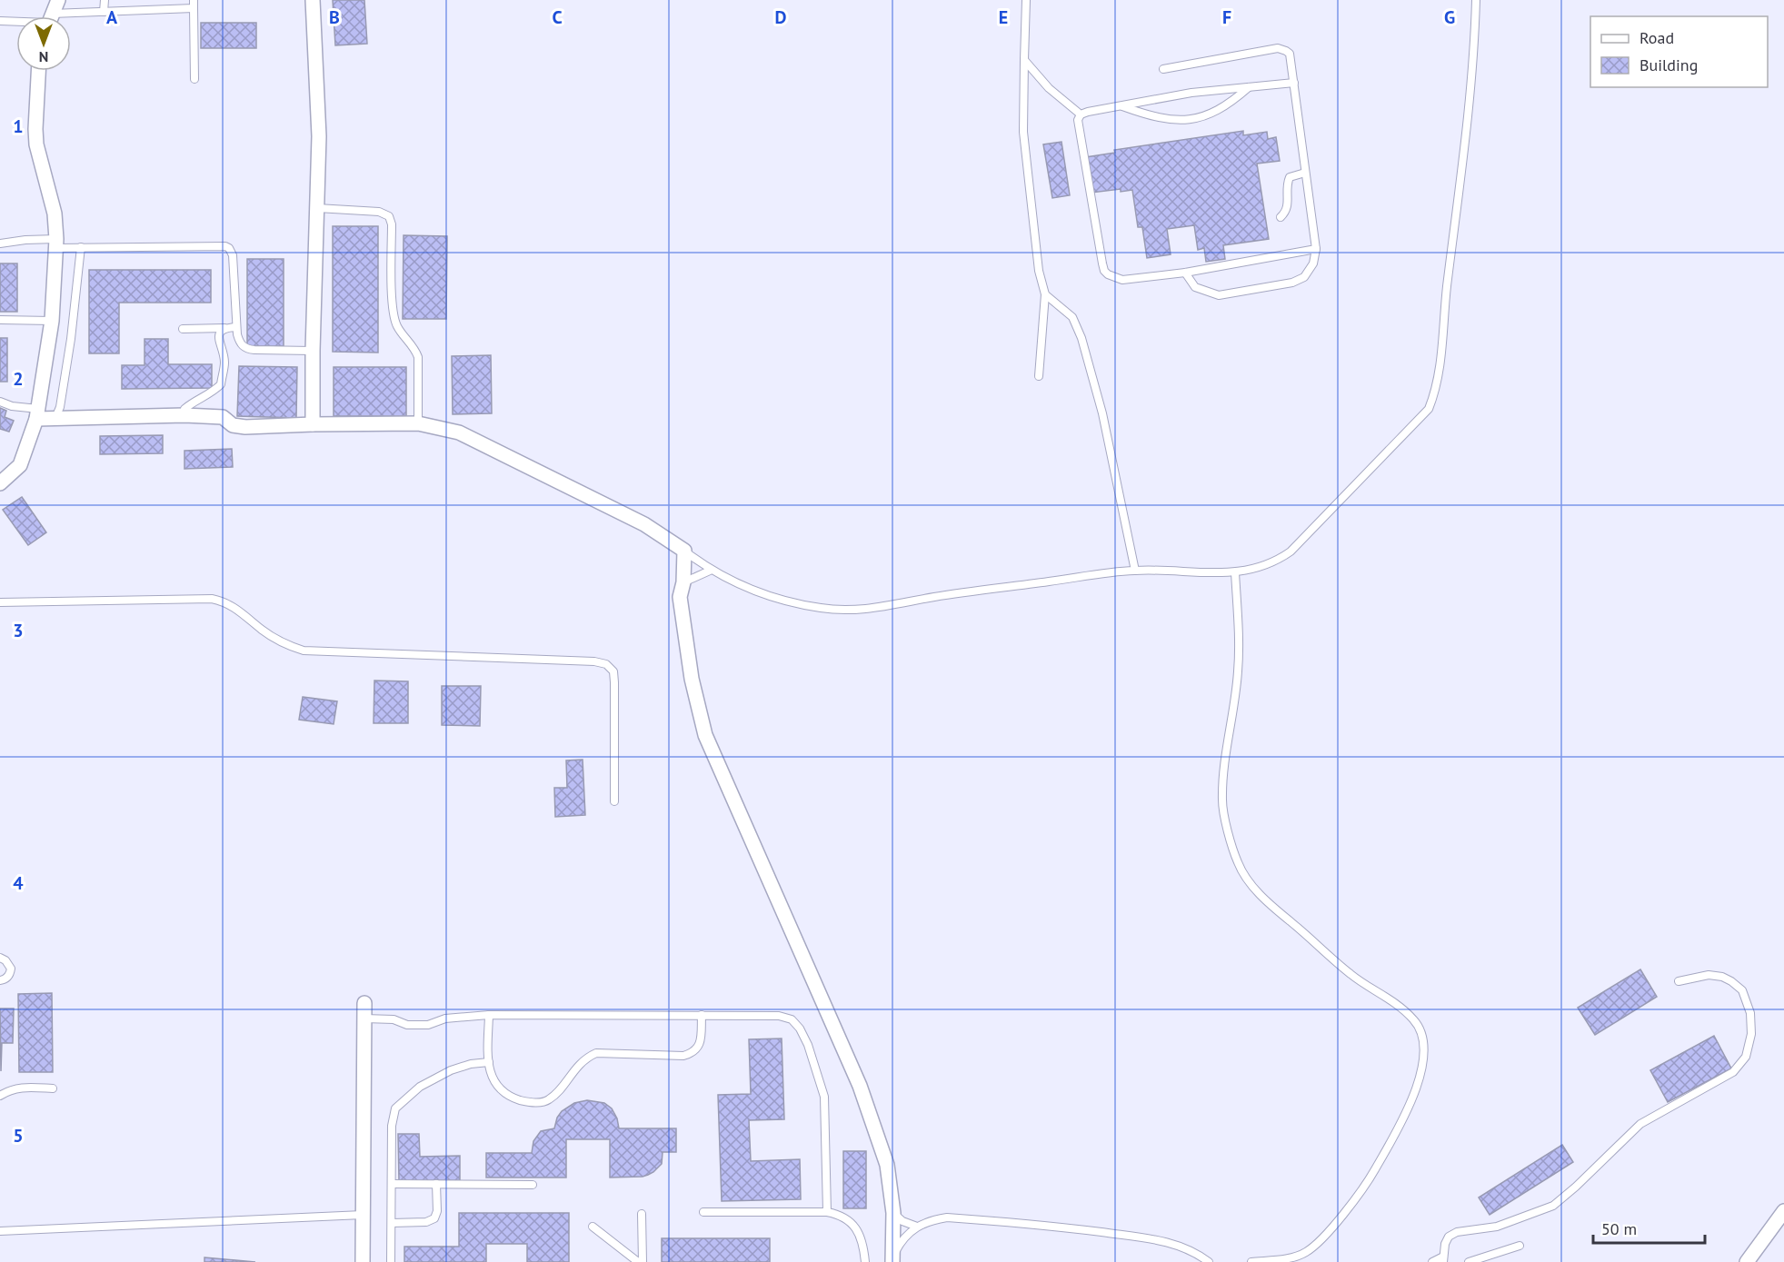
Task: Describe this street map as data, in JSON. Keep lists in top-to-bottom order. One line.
{"legend":["Road","Building"],"scale_bar":"50 m","north":"bottom","grid":{"columns":["A","B","C","D","E","F","G"],"rows":["1","2","3","4","5"]}}
